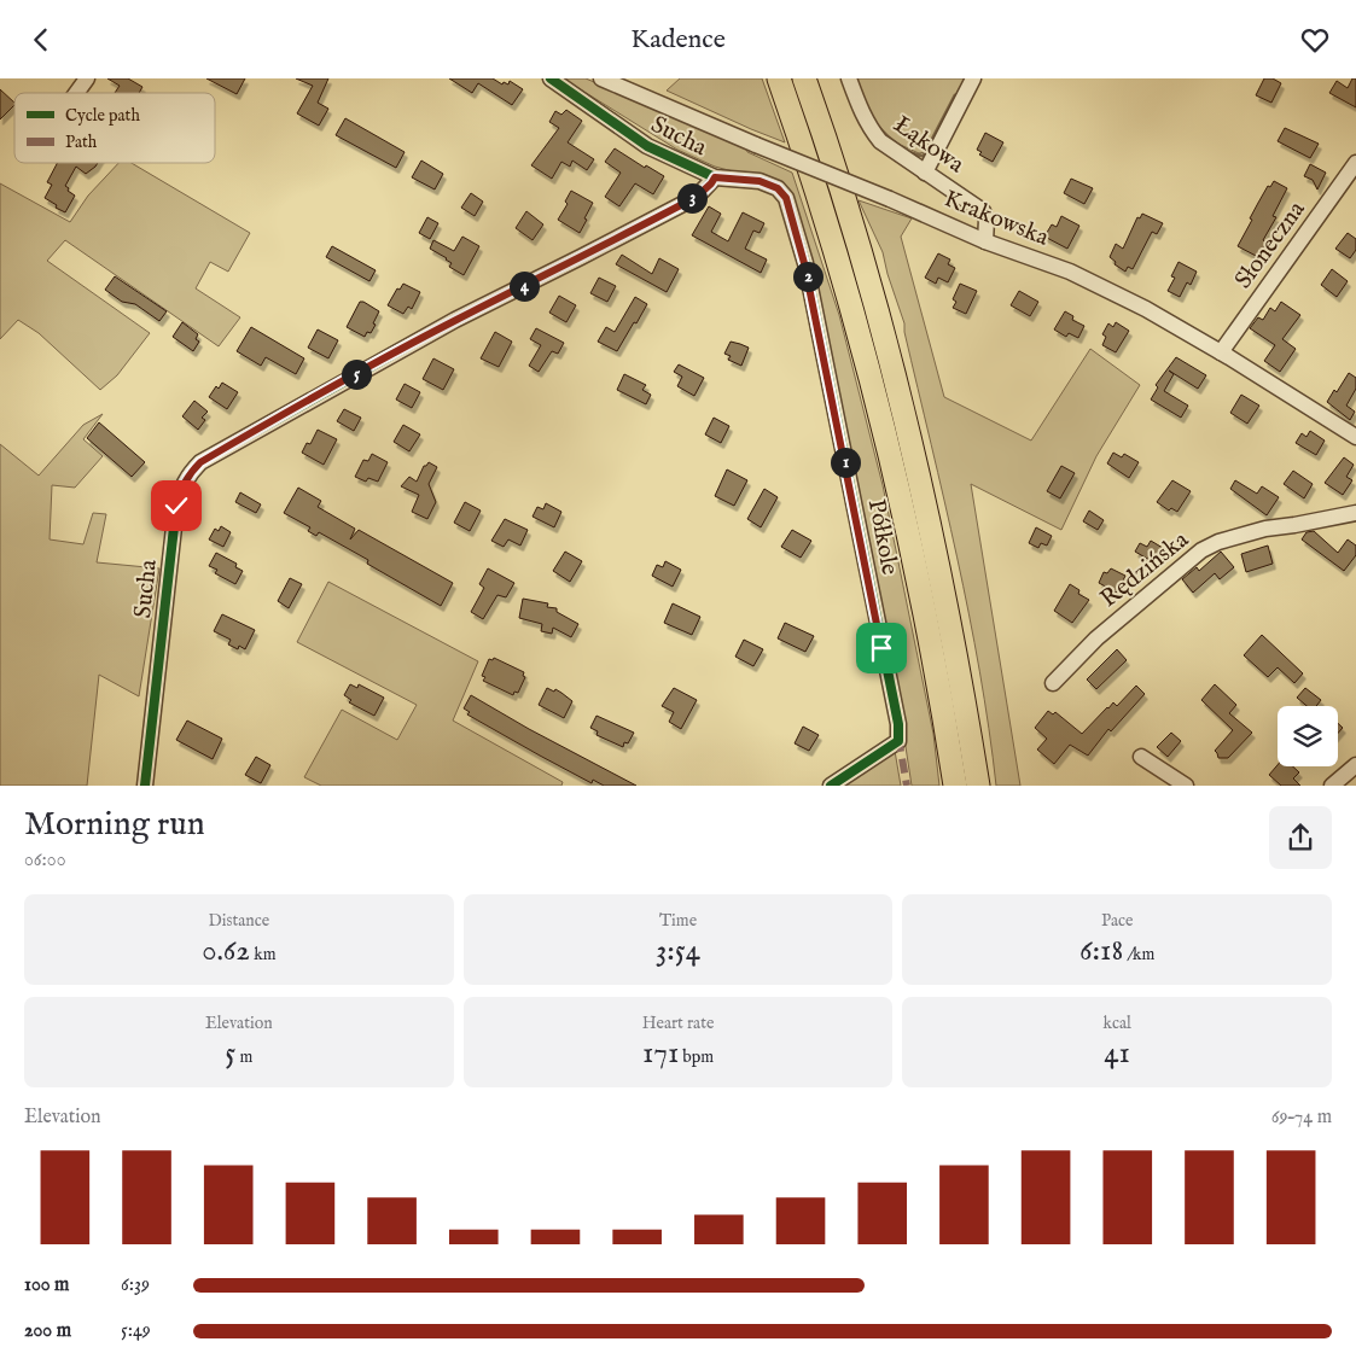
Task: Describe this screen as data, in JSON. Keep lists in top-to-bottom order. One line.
{"streets":{"street":["Sucha","Łąkowa","Krakowska","Słoneczna","Półkole","Rędzińska"]},"crossings":[["Sucha","Półkole"],["Łąkowa","Krakowska"],["Krakowska","Słoneczna"]],"legend":["Cycle path","Path"],"page":{"header":"Kadence","pins":["3","2","4","5","1"],"heading":["Morning run","06:00"],"stats":[["Distance","0.62 km"],["Time","3:54"],["Pace","6:18 /km"],["Elevation","5 m"],["Heart rate","171 bpm"],["kcal","41"]],"chart":["Elevation","69–74 m"],"list":[{"name":"100 m","note":"6:39"},{"name":"200 m","note":"5:49"}]}}
